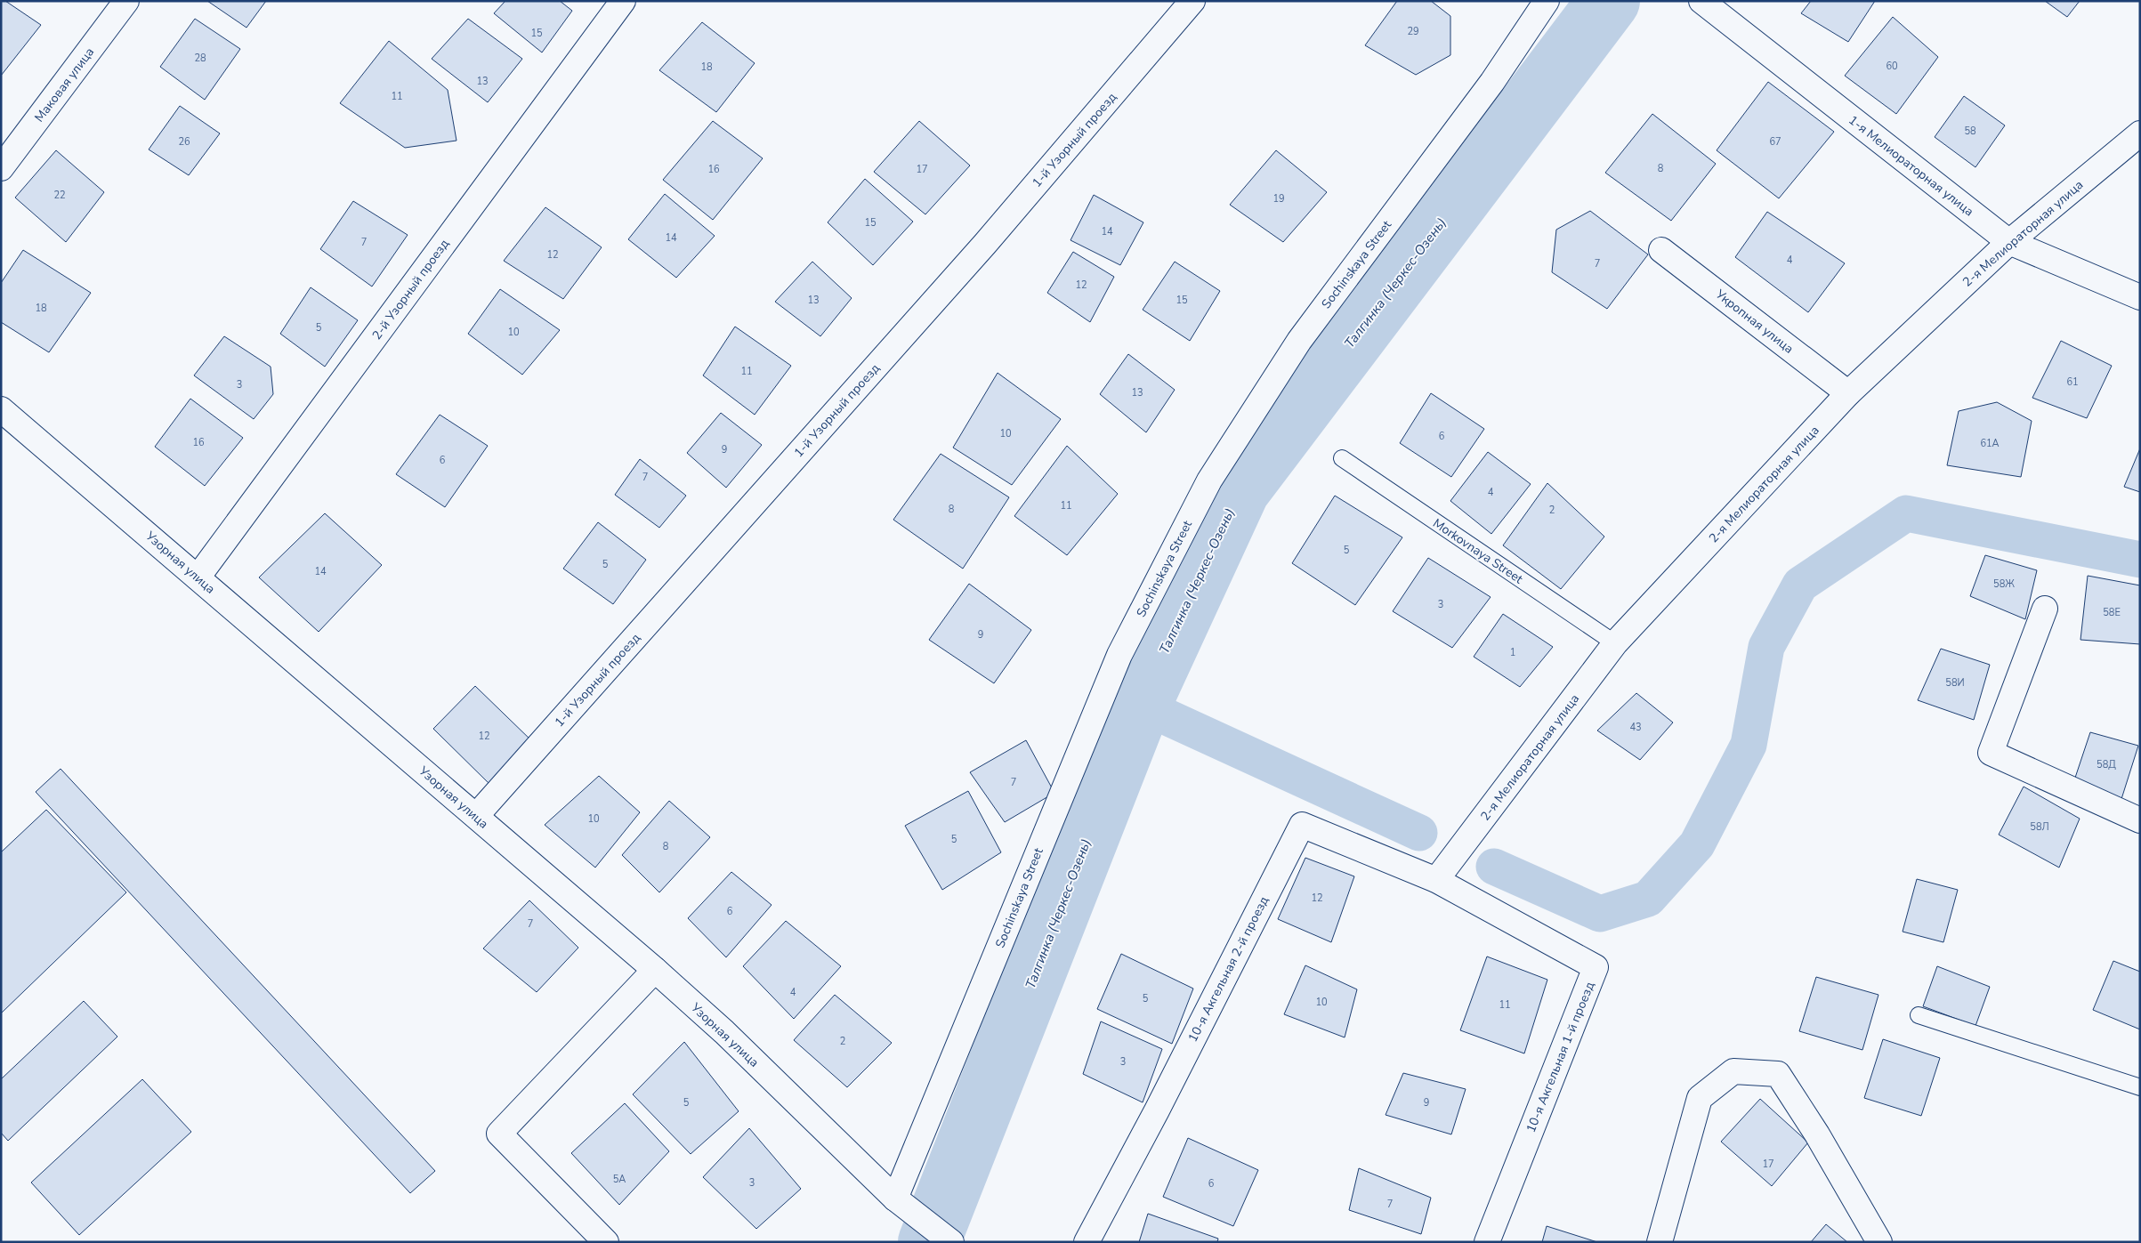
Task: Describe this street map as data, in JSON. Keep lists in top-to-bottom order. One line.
{"streets":{"street":["Маковая улица","1-й Узорный проезд","1-я Мелиораторная улица","2-я Мелиораторная улица","Sochinskaya Street","2-й Узорный проезд","Укропная улица","Узорная улица","10-я Акгельная 2-й проезд","10-я Акгельная 1-й проезд"],"lane":["Morkovnaya Street"]},"crossings":[["1-й Узорный проезд","Узорная улица"],["1-я Мелиораторная улица","2-я Мелиораторная улица"],["2-я Мелиораторная улица","Укропная улица"],["2-я Мелиораторная улица","Morkovnaya Street"],["2-я Мелиораторная улица","10-я Акгельная 2-й проезд"],["2-я Мелиораторная улица","10-я Акгельная 1-й проезд"],["Sochinskaya Street","Узорная улица"],["2-й Узорный проезд","Узорная улица"],["10-я Акгельная 2-й проезд","10-я Акгельная 1-й проезд"]],"water":["Талгинка (Черкес-Озень)"],"house_numbers":["29","15","28","60","18","13","11","58","26","67","8","16","17","22","19","15","14","14","7","12","4","7","12","13","15","18","5","10","11","61","3","13","10","6","16","61А","9","6","7","4","11","8","2","5","5","14","58Ж","3","58Е","9","1","58И","43","12","58Д","7","10","58Л","5","8","12","6","7","4","5","10","11","2","3","5","9","17","5А","3","6","7"]}
